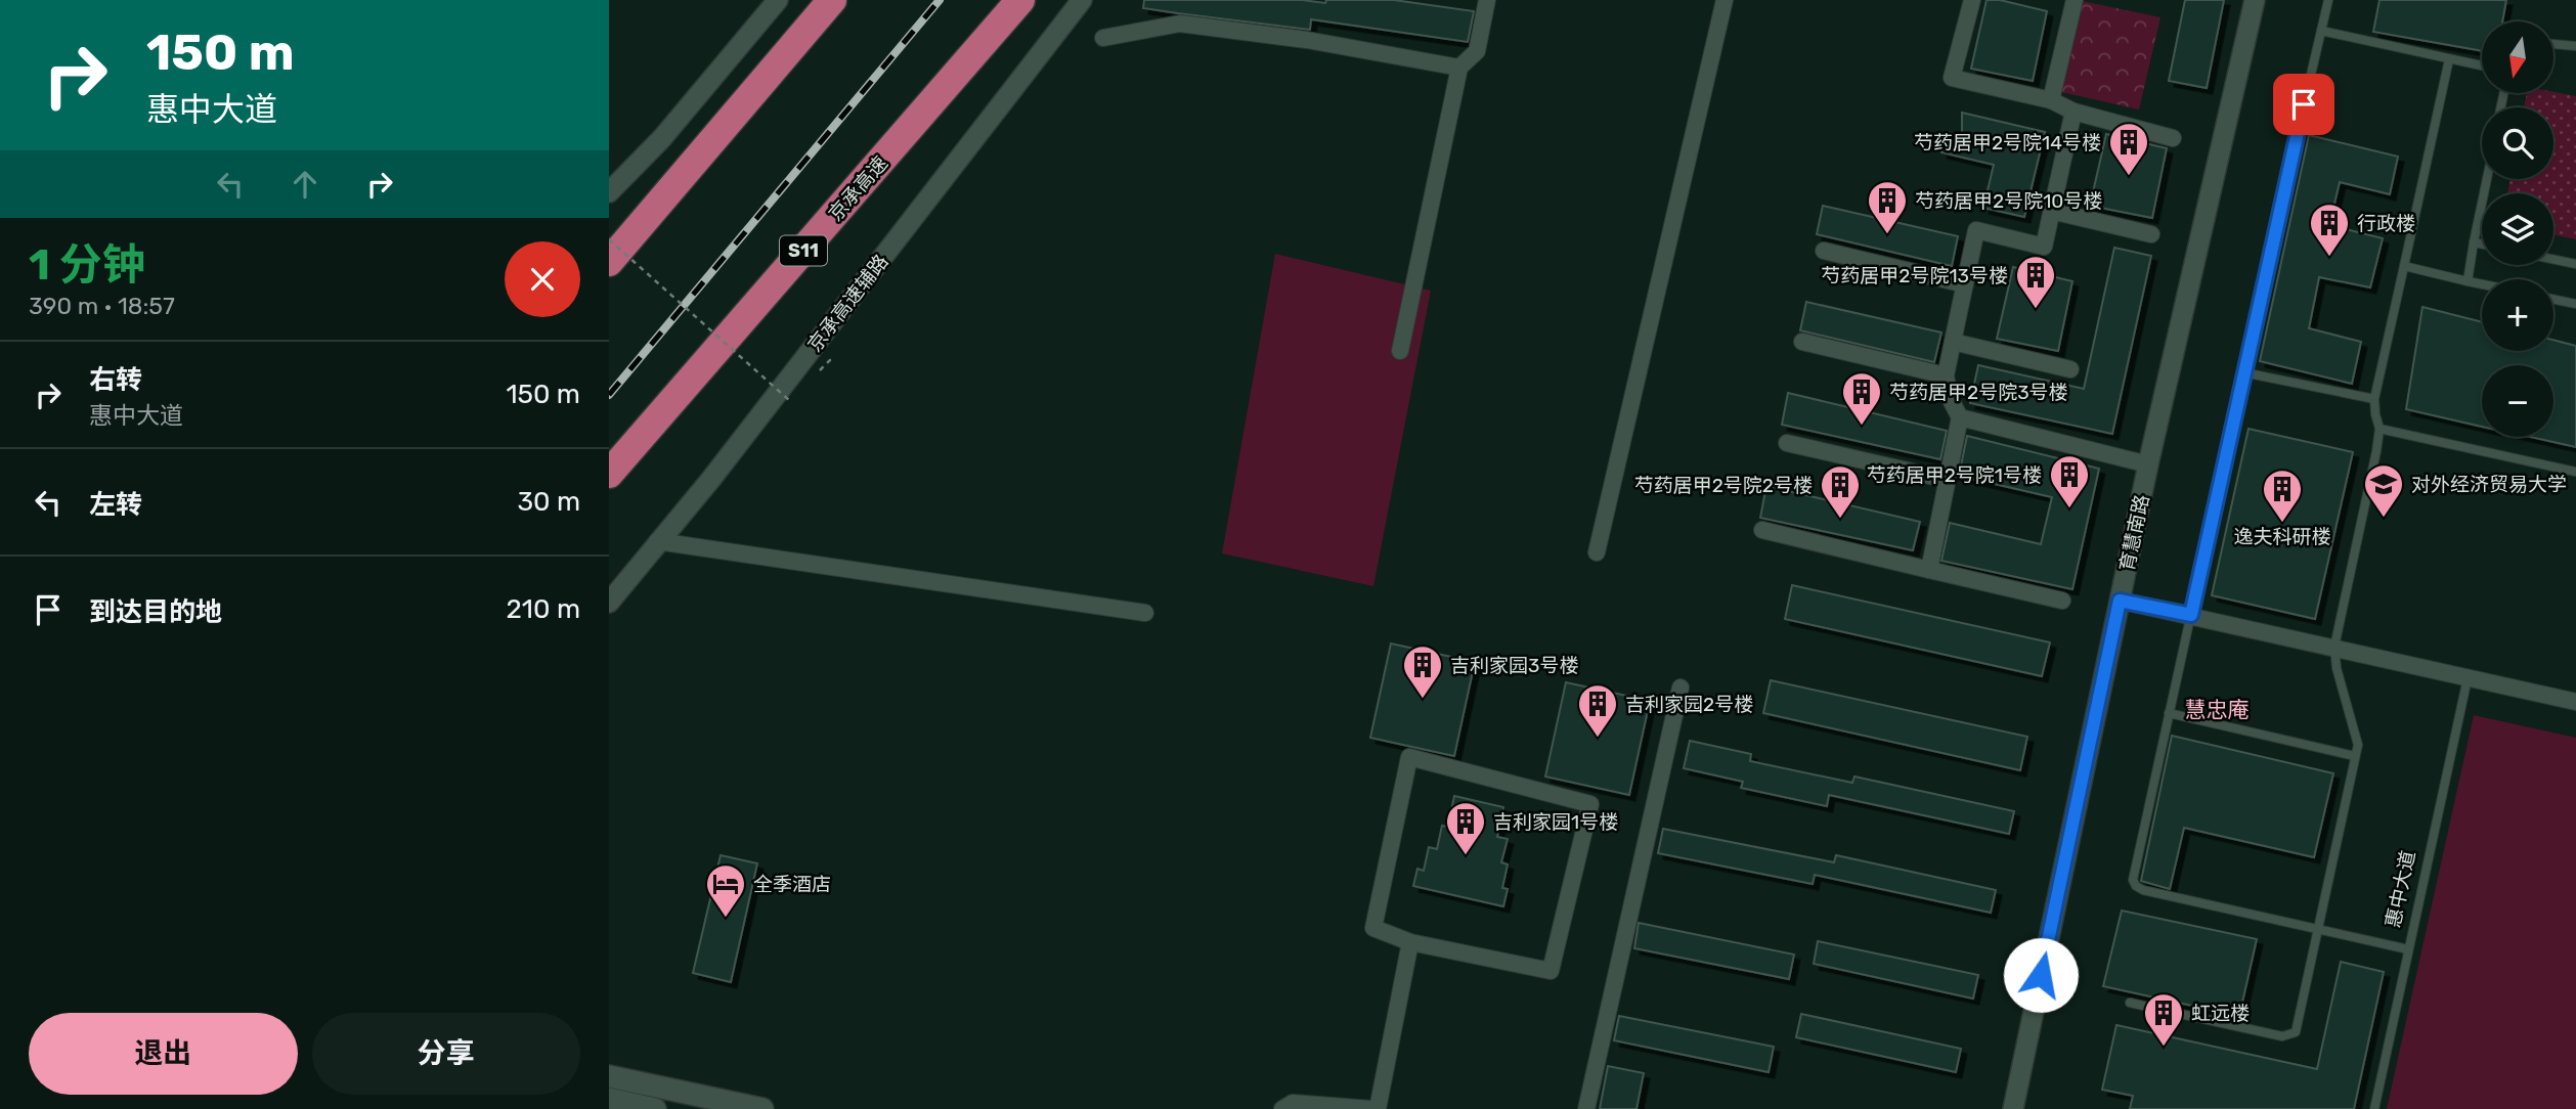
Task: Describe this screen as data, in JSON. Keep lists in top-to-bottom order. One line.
{"streets":{"highway":["京承高速","S11"],"street":["京承高速辅路","育慧南路"],"lane":["惠中大道"]},"districts":["慧忠庵"],"places":{"building":["芍药居甲2号院14号楼","芍药居甲2号院10号楼","行政楼","芍药居甲2号院13号楼","芍药居甲2号院3号楼","芍药居甲2号院1号楼","芍药居甲2号院2号楼","逸夫科研楼","吉利家园3号楼","吉利家园2号楼","吉利家园1号楼","虹远楼"],"school or university":["对外经济贸易大学"],"hotel":["全季酒店"]},"north":"bottom","page":{"turn":["150 m","惠中大道"],"map_buttons":["+","−"],"heading":["1 分钟","390 m · 18:57"],"list":[{"name":"右转","note":"惠中大道","value":"150 m"},{"name":"左转","value":"30 m"},{"name":"到达目的地","value":"210 m"}],"buttons":["退出","分享"]}}
